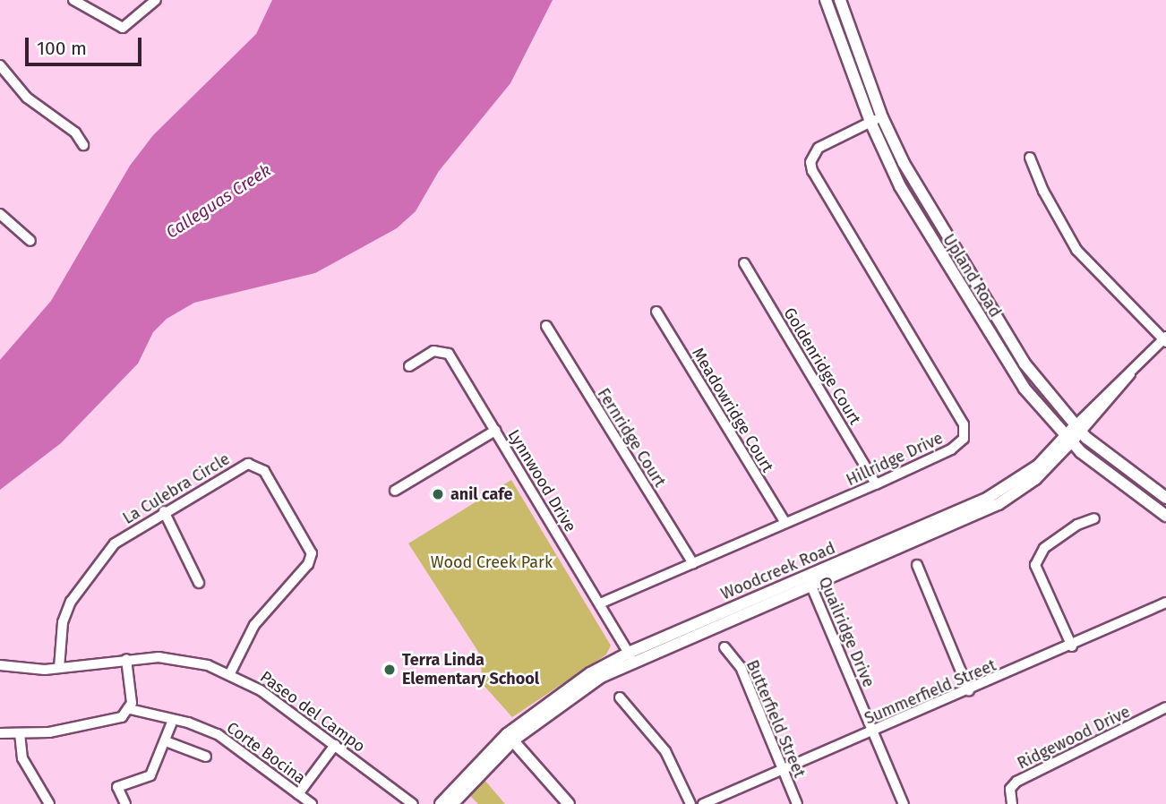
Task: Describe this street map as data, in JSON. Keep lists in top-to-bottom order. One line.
{"streets":{"main road":["Upland Road","Woodcreek Road"],"street":["Goldenridge Court","Meadowridge Court","Fernridge Court","Hillridge Drive","Lynnwood Drive","La Culebra Circle","Quailridge Drive","Summerfield Street","Paseo del Campo","Butterfield Street","Ridgewood Drive","Corte Bocina"]},"crossings":[["Upland Road","Hillridge Drive"],["Upland Road","Woodcreek Road"],["Goldenridge Court","Hillridge Drive"],["Meadowridge Court","Hillridge Drive"],["Fernridge Court","Hillridge Drive"],["Hillridge Drive","Lynnwood Drive"],["Lynnwood Drive","Woodcreek Road"],["La Culebra Circle","Paseo del Campo"],["Woodcreek Road","Quailridge Drive"],["Quailridge Drive","Summerfield Street"],["Summerfield Street","Butterfield Street"]],"water":["Calleguas Creek"],"parks":["Wood Creek Park"],"places":["anil cafe","Terra Linda Elementary School"],"scale_bar":"100 m"}
